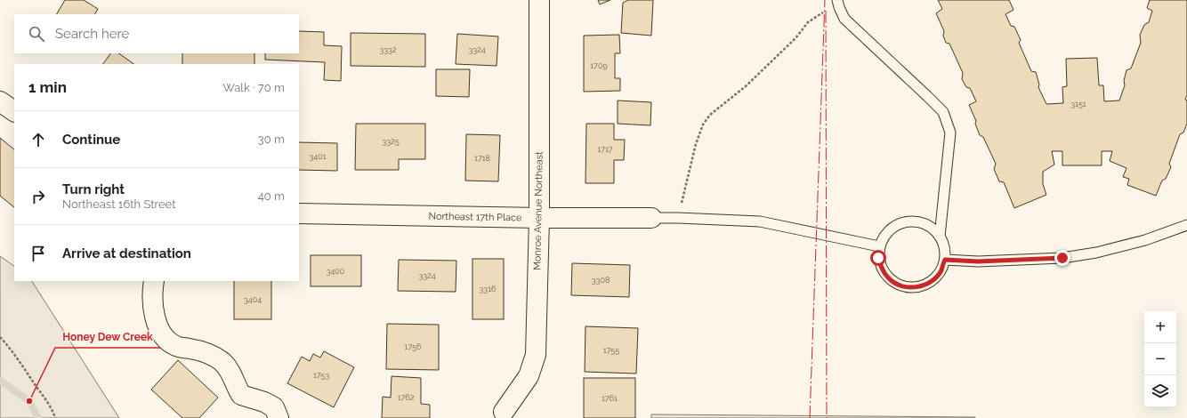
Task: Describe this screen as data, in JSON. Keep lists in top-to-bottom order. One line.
{"streets":{"street":["Monroe Avenue Northeast","Northeast 17th Place"]},"crossings":[["Monroe Avenue Northeast","Northeast 17th Place"]],"places":["Honey Dew Creek"],"house_numbers":["3332","3324","1709","3151","3325","1717","3401","1718","3400","3324","3308","3316","3404","1756","1755","1753","1762","1761"],"page":{"search":"Search here","heading":["1 min","Walk · 70 m"],"list":[["Continue","30 m"],["Turn right","Northeast 16th Street","40 m"],"Arrive at destination"],"map_buttons":["+","−"]}}
